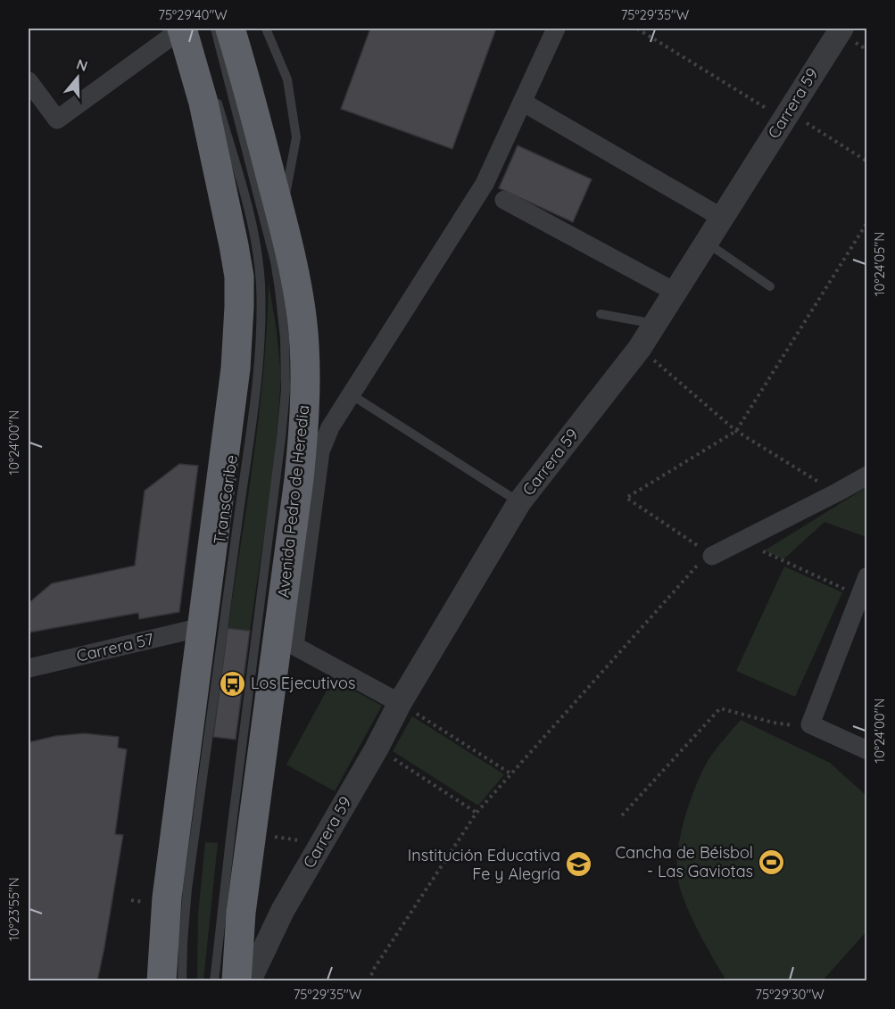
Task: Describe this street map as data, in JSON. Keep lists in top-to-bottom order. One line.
{"streets":{"highway":["Avenida Pedro de Heredia"],"street":["Carrera 59","Carrera 57"],"lane":["TransCaribe"]},"places":{"bus stop":["Los Ejecutivos"],"sports":["Cancha de Béisbol - Las Gaviotas"],"school or university":["Institución Educativa Fe y Alegría"]},"north":"top","coordinates":["75°29'40\"W","75°29'35\"W","10°24'05\"N","10°24'00\"N","10°23'55\"N","75°29'30\"W"]}
